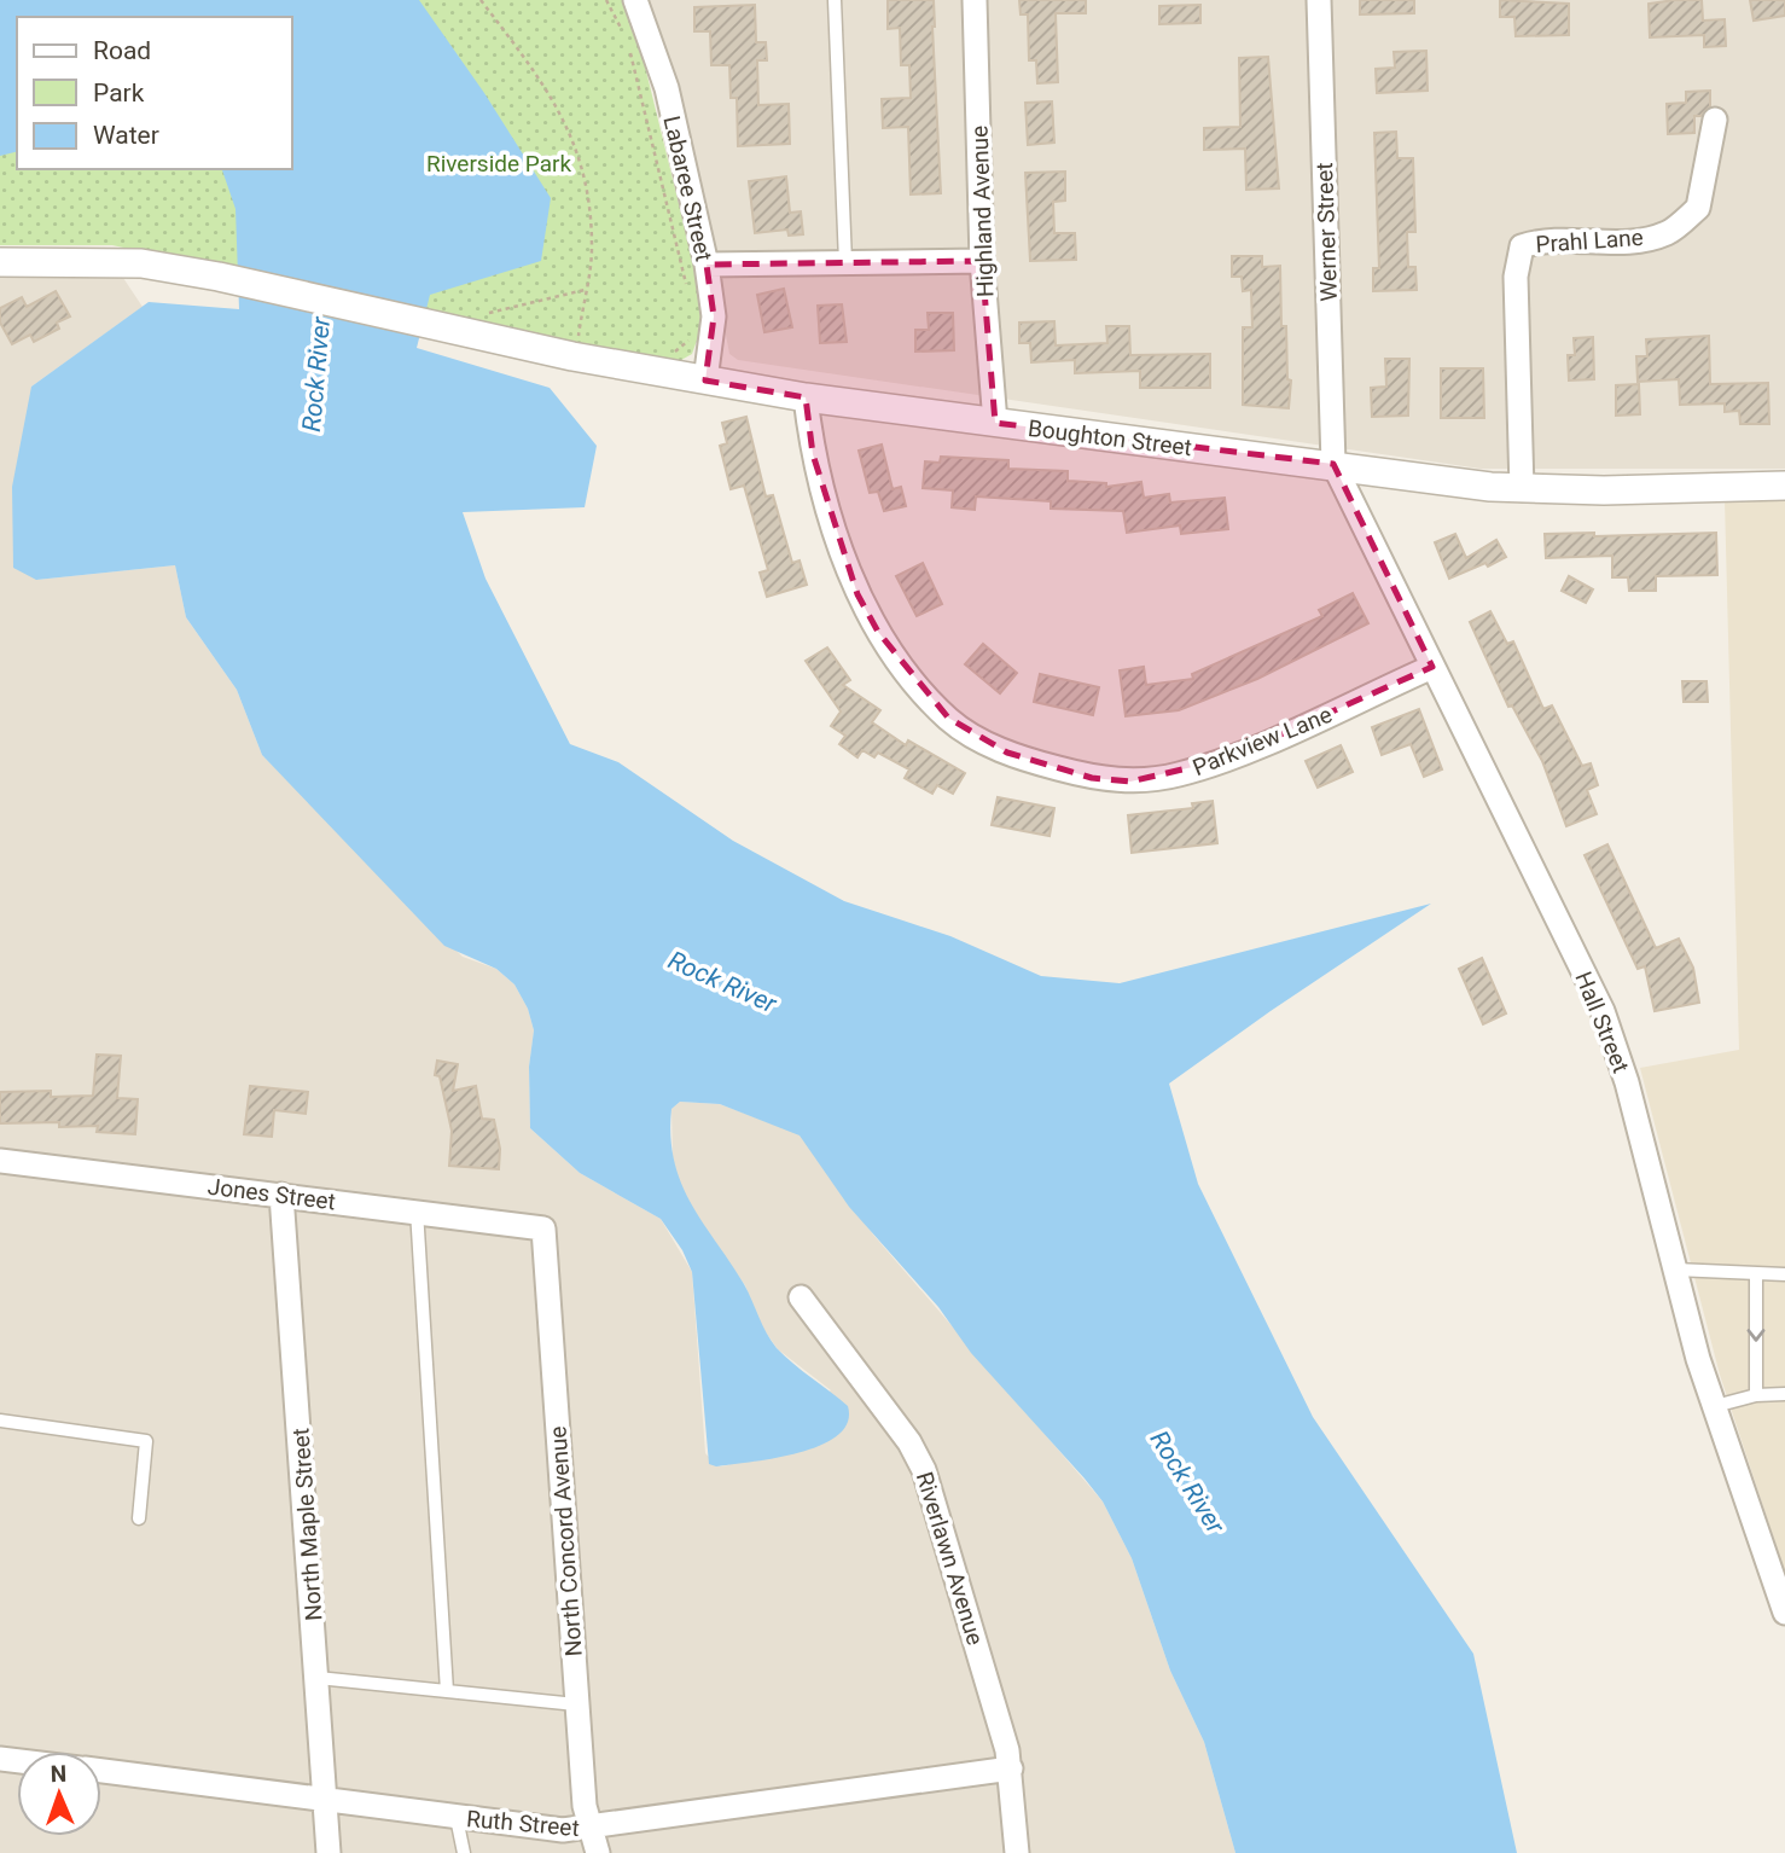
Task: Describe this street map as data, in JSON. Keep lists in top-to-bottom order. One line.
{"streets":{"street":["Labaree Street","Highland Avenue","Werner Street","Prahl Lane","Boughton Street","Parkview Lane","Hall Street","Jones Street","North Maple Street","North Concord Avenue","Riverlawn Avenue","Ruth Street"]},"crossings":[["Labaree Street","Boughton Street"],["Highland Avenue","Boughton Street"],["Werner Street","Boughton Street"],["Werner Street","Hall Street"],["Prahl Lane","Boughton Street"],["Boughton Street","Parkview Lane"],["Boughton Street","Hall Street"],["Parkview Lane","Hall Street"],["Jones Street","North Maple Street"],["Jones Street","North Concord Avenue"],["North Maple Street","Ruth Street"],["North Concord Avenue","Ruth Street"],["Riverlawn Avenue","Ruth Street"]],"water":["Rock River"],"parks":["Riverside Park"],"legend":["Road","Park","Water"],"north":"top"}
